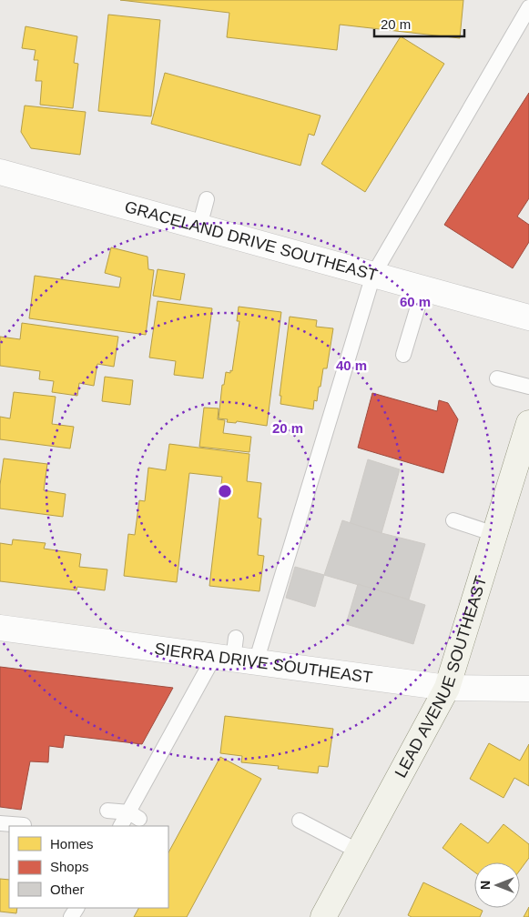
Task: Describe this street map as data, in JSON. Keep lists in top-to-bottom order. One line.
{"streets":{"main road":["LEAD AVENUE SOUTHEAST"],"street":["GRACELAND DRIVE SOUTHEAST","SIERRA DRIVE SOUTHEAST"]},"crossings":[["SIERRA DRIVE SOUTHEAST","LEAD AVENUE SOUTHEAST"]],"legend":["Homes","Shops","Other"],"scale_bar":"20 m","north":"left","rings":["60 m","40 m","20 m"]}
